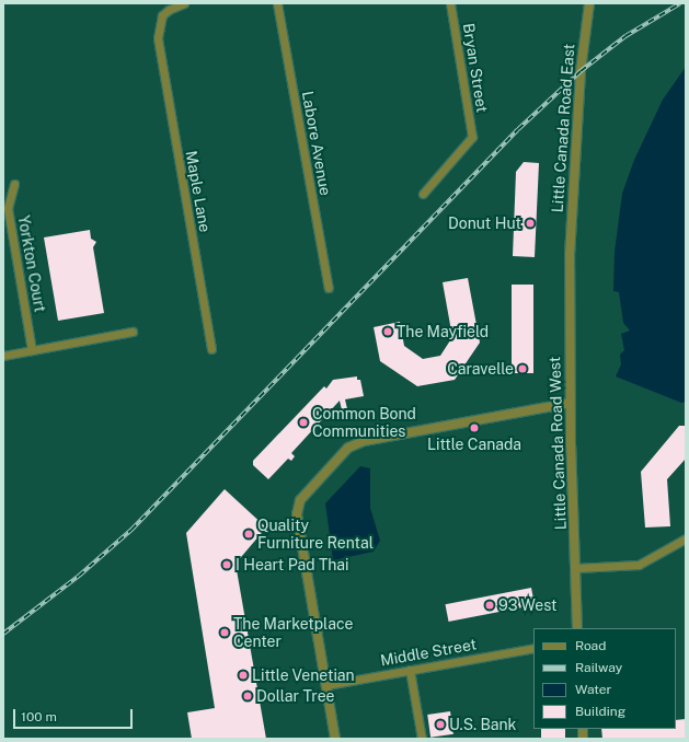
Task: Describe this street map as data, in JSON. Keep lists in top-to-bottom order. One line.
{"streets":{"street":["Bryan Street","Little Canada Road East","Labore Avenue","Maple Lane","Yorkton Court","Little Canada Road West","Middle Street"]},"crossings":[["Little Canada Road East","Little Canada Road West"]],"places":["Donut Hut","The Mayfield","Caravelle","Common Bond Communities","Little Canada","Quality Furniture Rental","I Heart Pad Thai","93 West","The Marketplace Center","Little Venetian","Dollar Tree","U.S. Bank"],"legend":["Road","Railway","Water","Building"],"scale_bar":"100 m"}
